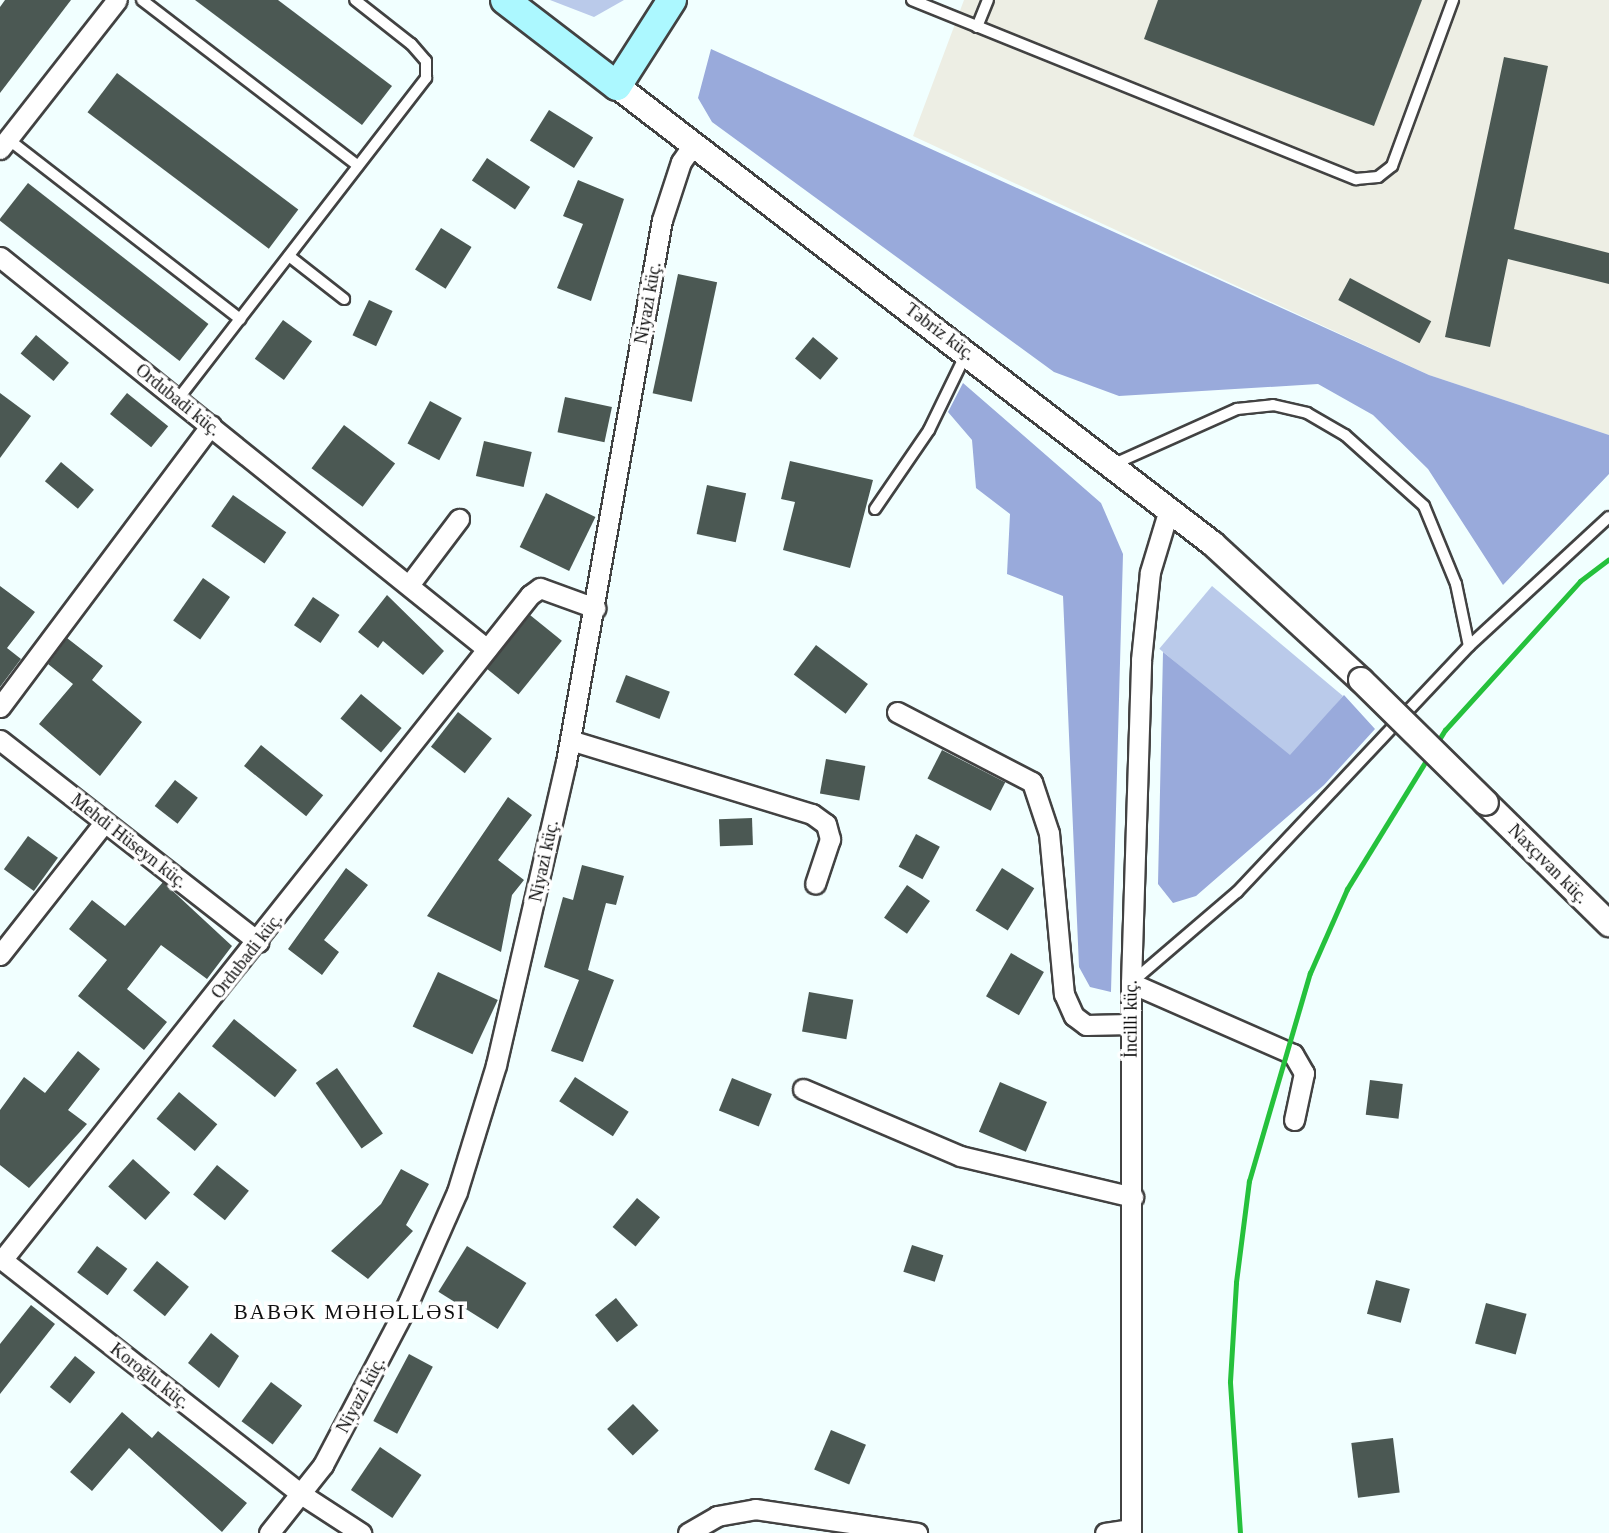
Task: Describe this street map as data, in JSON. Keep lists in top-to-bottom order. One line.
{"streets":{"main road":["Təbriz küç."],"street":["Niyazi küç.","Ordubadi küç.","Mehdi Hüseyn küç.","Naxçıvan küç.","İncilli küç.","Koroğlu küç."]},"crossings":[["Niyazi küç.","Təbriz küç."],["Niyazi küç.","Ordubadi küç."],["Niyazi küç.","Koroğlu küç."],["Təbriz küç.","Naxçıvan küç."],["Təbriz küç.","İncilli küç."],["Ordubadi küç.","Mehdi Hüseyn küç."],["Ordubadi küç.","Koroğlu küç."]],"districts":["BABƏK MƏHƏLLƏSI"]}
